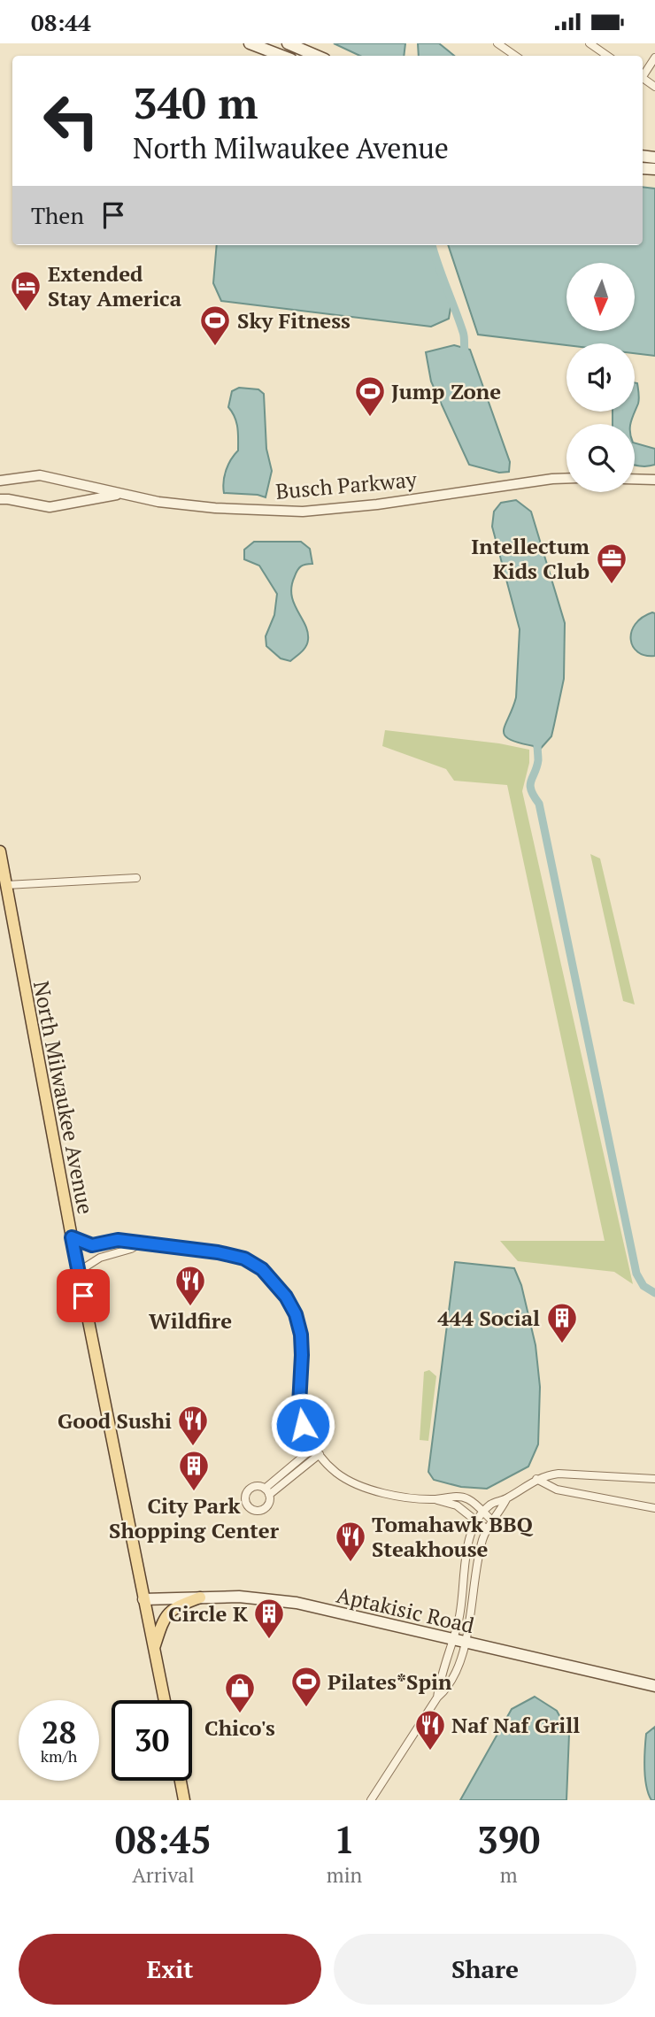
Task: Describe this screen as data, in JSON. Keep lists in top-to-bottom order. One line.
{"streets":{"main road":["North Milwaukee Avenue","Aptakisic Road"],"street":["Busch Parkway"]},"crossings":[["North Milwaukee Avenue","Aptakisic Road"]],"places":{"hotel":["Extended Stay America"],"sports":["Sky Fitness","Jump Zone","Pilates*Spin"],"office":["Intellectum Kids Club"],"restaurant":["Wildfire","Good Sushi","Tomahawk BBQ Steakhouse","Naf Naf Grill"],"building":["444 Social","City Park Shopping Center","Circle K"],"shop":["Chico's"]},"north":"bottom","page":{"status":"08:44","turn":["340 m","North Milwaukee Avenue"],"then":"Then","speed":"28 km/h","limit":"30","eta":["08:45","Arrival","1","min","390","m"],"buttons":["Exit","Share"]}}
